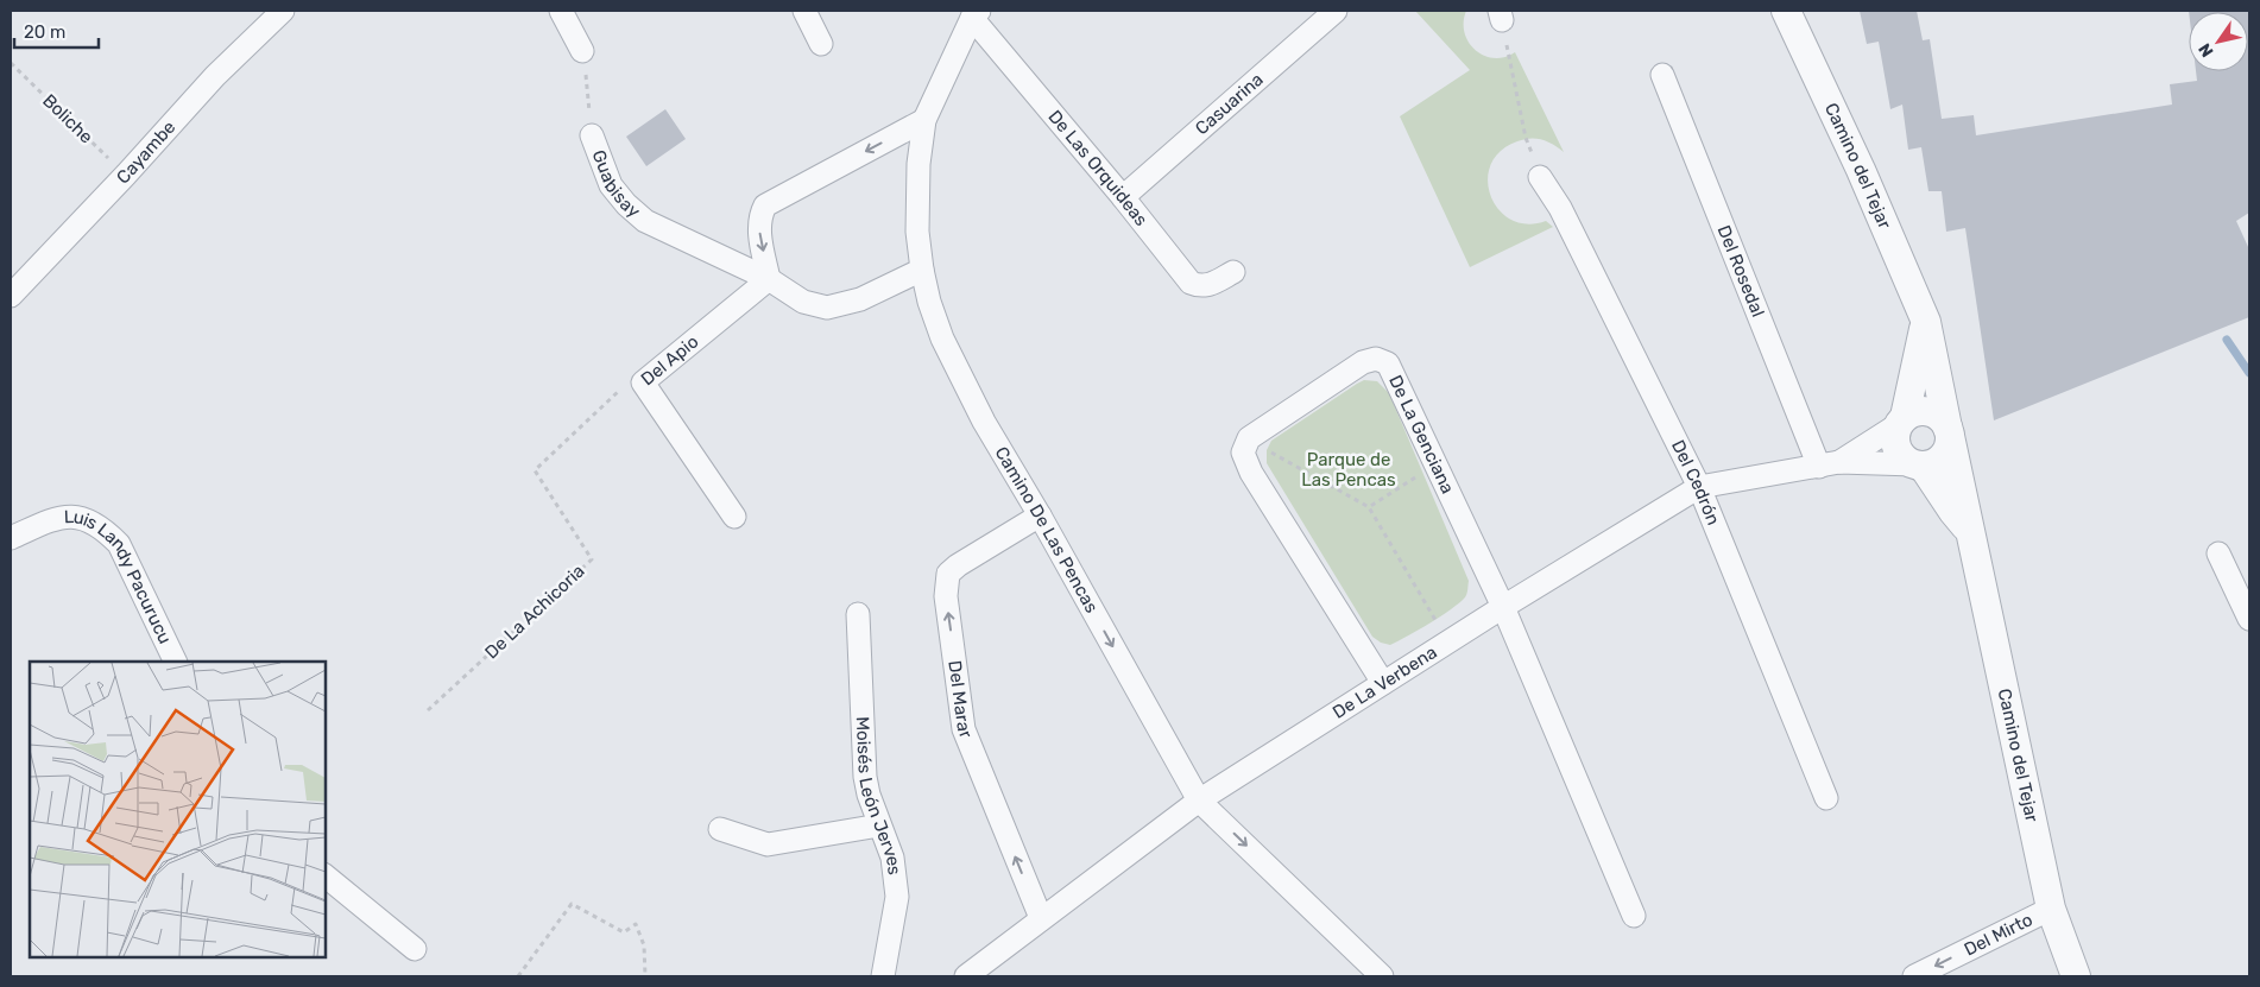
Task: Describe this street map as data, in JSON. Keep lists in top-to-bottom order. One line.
{"streets":{"street":["Casuarina","Cayambe","Camino del Tejar","De Las Orquideas","Guabisay","Del Rosedal","Del Apio","De La Genciana","Del Cedrón","Camino De Las Pencas","Luis Landy Pacurucu","De La Verbena","Del Marar","Moisés León Jerves","Del Mirto"],"path":["Boliche","De La Achicoria"]},"crossings":[["Casuarina","De Las Orquideas"],["Boliche","Cayambe"],["Camino del Tejar","De La Verbena"],["Camino del Tejar","Del Mirto"],["De Las Orquideas","Camino De Las Pencas"],["Guabisay","Del Apio"],["Guabisay","Camino De Las Pencas"],["Del Rosedal","De La Verbena"],["Del Apio","De La Achicoria"],["De La Genciana","De La Verbena"],["Del Cedrón","De La Verbena"],["Camino De Las Pencas","De La Verbena"],["Camino De Las Pencas","Del Marar"],["De La Verbena","Del Marar"]],"one_way":["Camino De Las Pencas","Del Marar","Del Mirto"],"parks":["Parque de Las Pencas"],"scale_bar":"20 m","north":"bottom left"}
